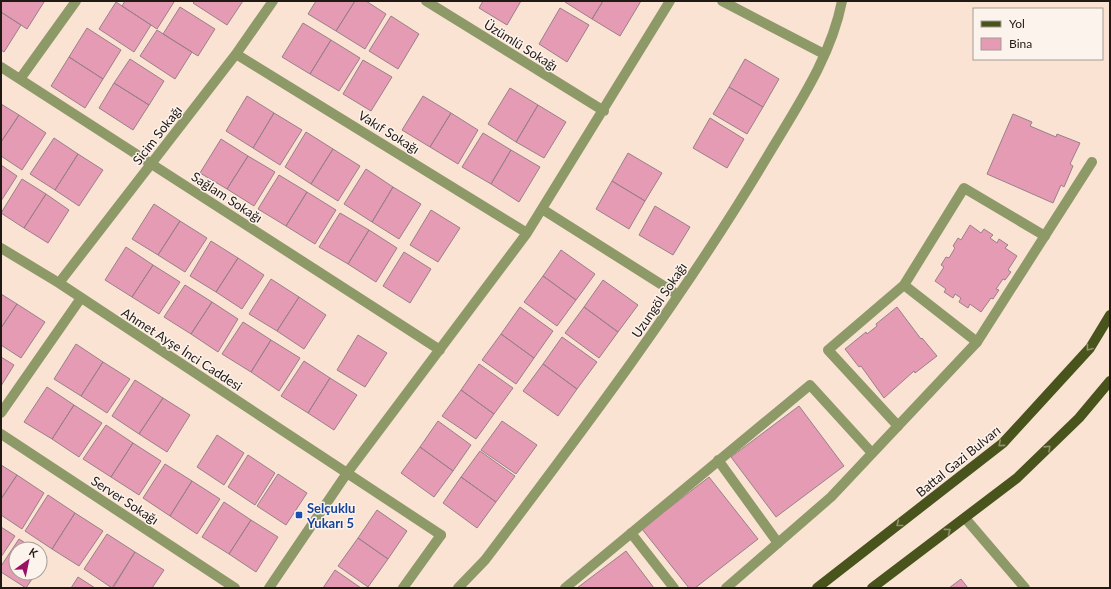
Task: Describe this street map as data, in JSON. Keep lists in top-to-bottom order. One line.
{"streets":{"main road":["Battal Gazi Bulvarı"],"street":["Üzümlü Sokağı","Vakıf Sokağı","Sicim Sokağı","Sağlam Sokağı","Uzungöl Sokağı","Ahmet Ayşe İnci Caddesi","Server Sokağı"]},"crossings":[["Vakıf Sokağı","Sicim Sokağı"],["Sicim Sokağı","Sağlam Sokağı"],["Sicim Sokağı","Ahmet Ayşe İnci Caddesi"]],"places":{"transit":["Selçuklu Yukarı 5"]},"legend":["Yol","Bina"],"north":"top right"}
